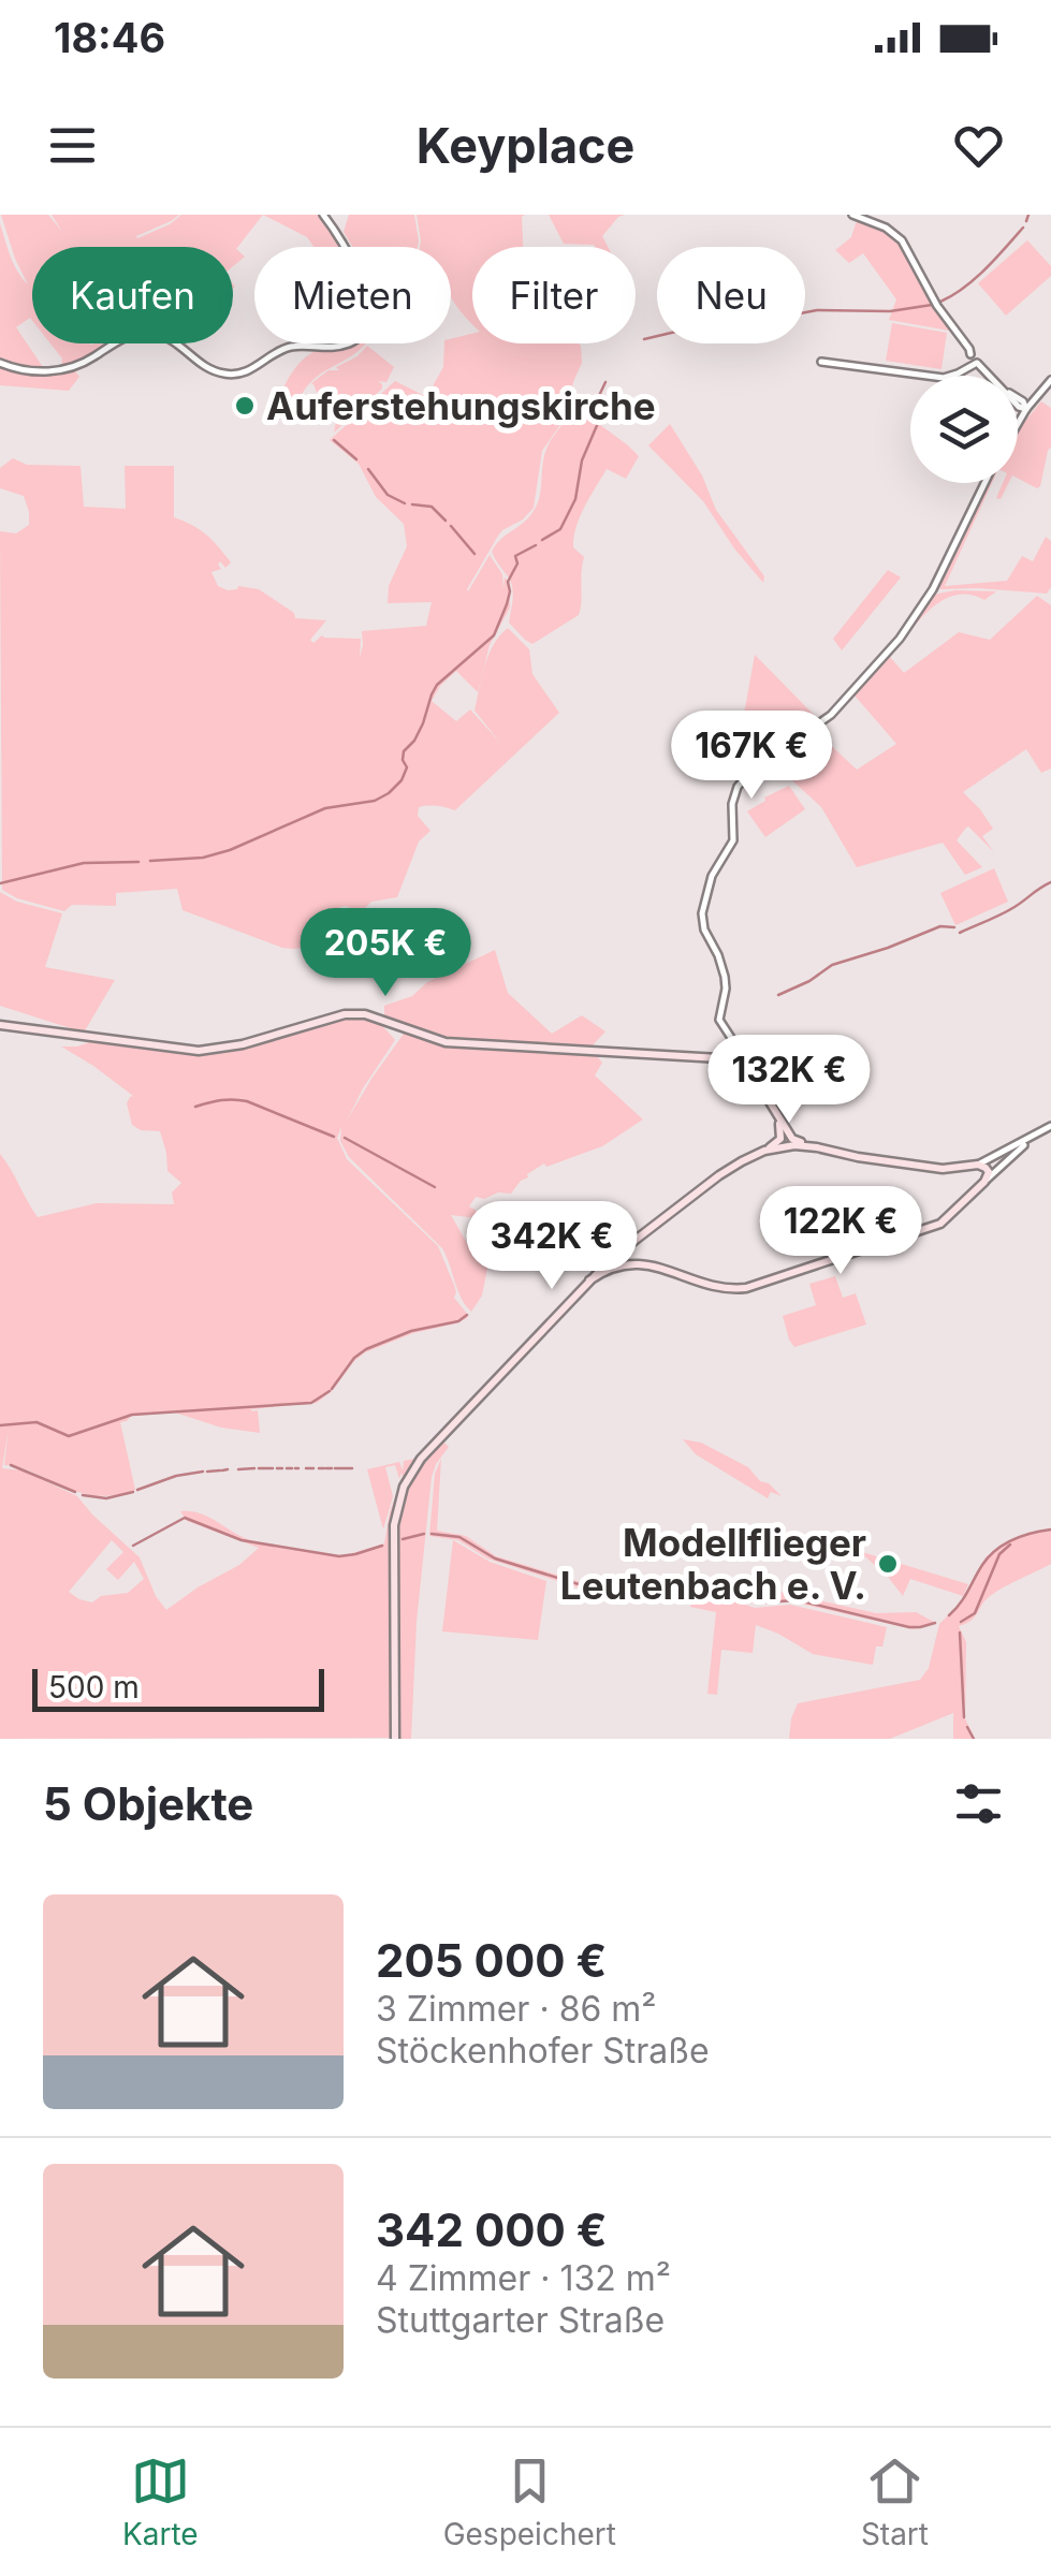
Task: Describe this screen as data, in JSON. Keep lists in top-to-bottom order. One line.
{"places":["Auferstehungskirche","Modellflieger Leutenbach e. V."],"scale_bar":"500 m","page":{"status":"18:46","header":"Keyplace","chip":["Kaufen","Mieten","Filter","Neu"],"price":["167K €","205K €","132K €","122K €","342K €"],"scale":"500 m","heading":"5 Objekte","list":[{"name":"205 000 €","note":"3 Zimmer · 86 m² · Stöckenhofer Straße"},{"name":"342 000 €","note":"4 Zimmer · 132 m² · Stuttgarter Straße"}],"tabs":["Karte","Gespeichert","Start"]}}
